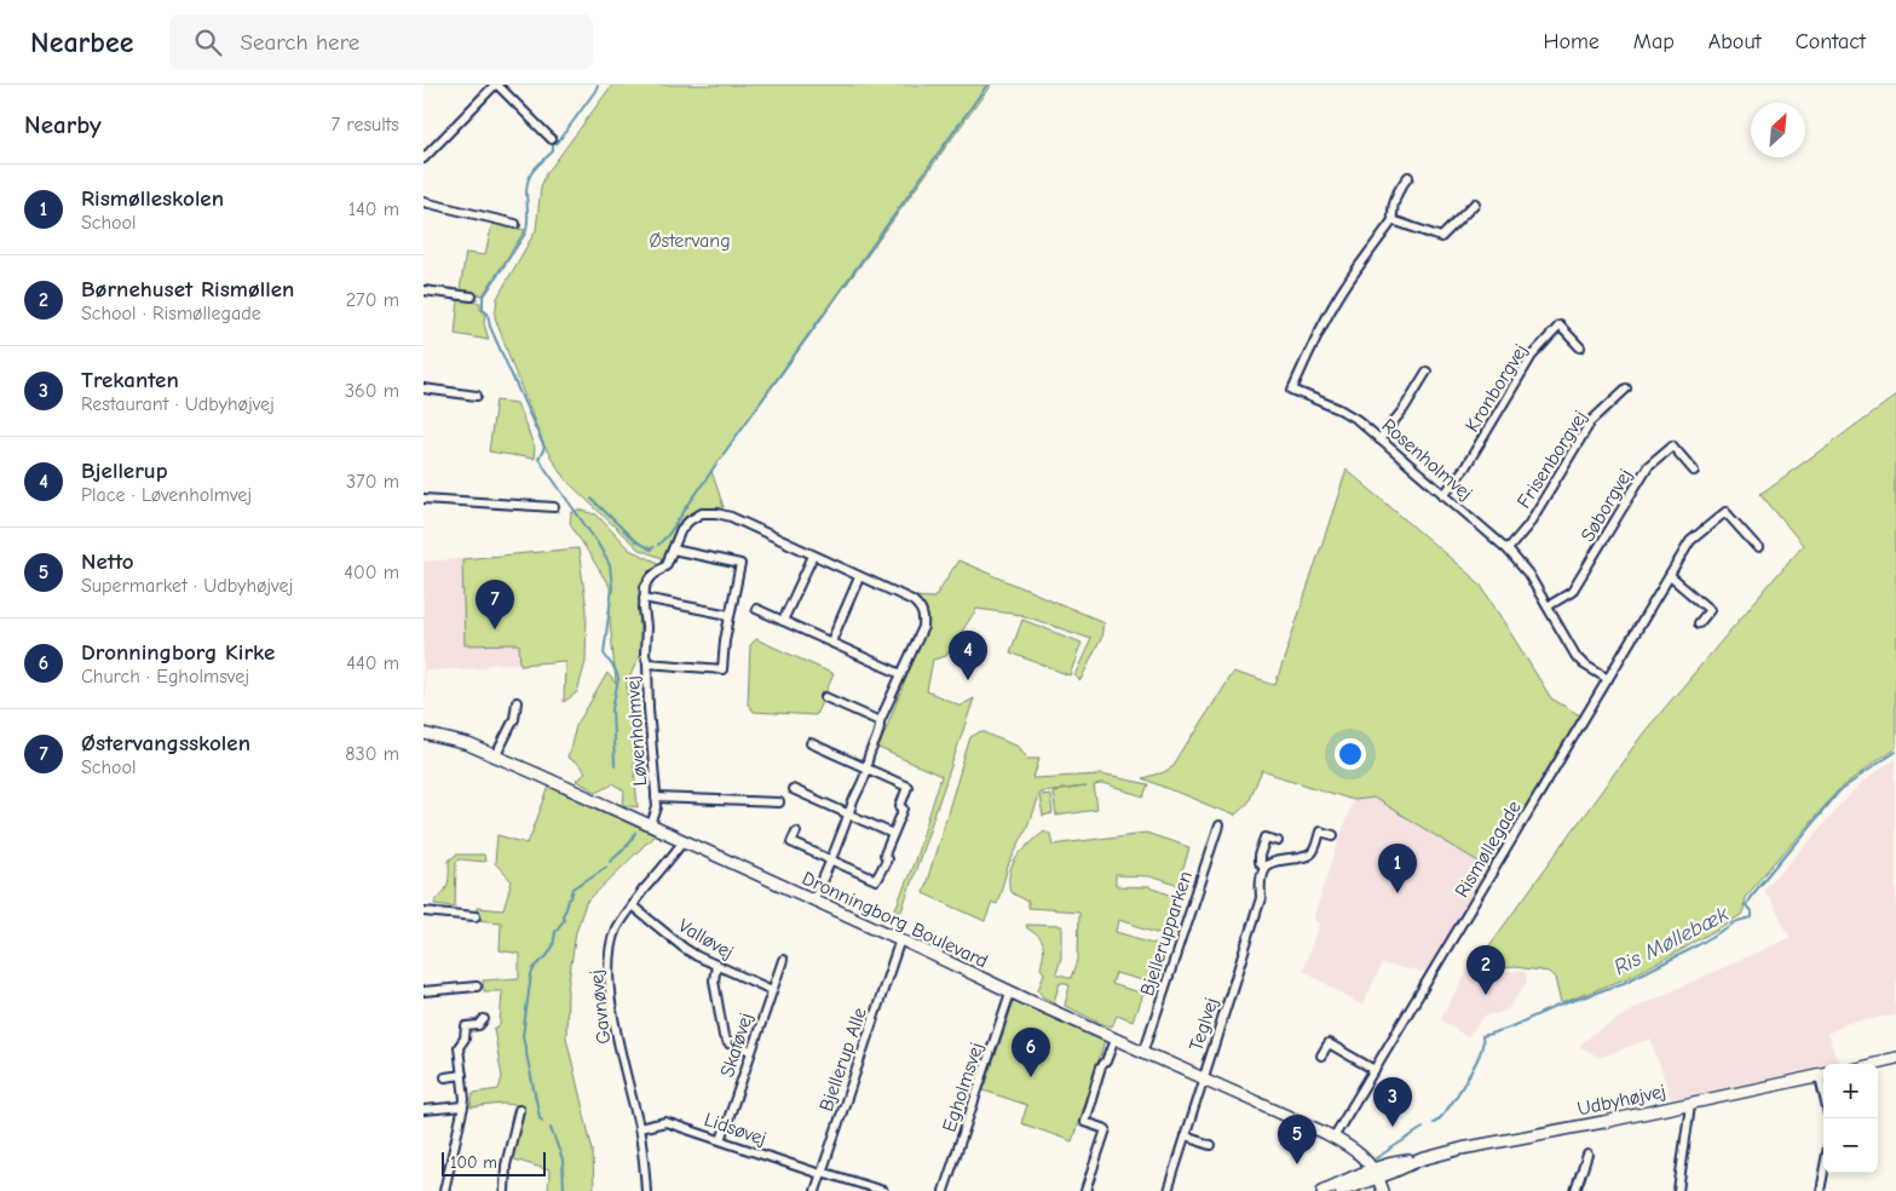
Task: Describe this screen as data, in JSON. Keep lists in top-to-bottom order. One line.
{"streets":{"street":["Kronborgvej","Rosenholmvej","Frisenborgvej","Søborgvej","Løvenholmvej","Rismøllegade","Dronningborg Boulevard","Bjellerupparken","Valløvej","Gavnøvej","Teglvej","Skaføvej","Bjellerup Alle","Egholmsvej","Udbyhøjvej","Lidsøvej"]},"crossings":[["Kronborgvej","Rosenholmvej"],["Rosenholmvej","Frisenborgvej"],["Rosenholmvej","Søborgvej"],["Rosenholmvej","Rismøllegade"],["Løvenholmvej","Dronningborg Boulevard"],["Rismøllegade","Dronningborg Boulevard"],["Dronningborg Boulevard","Bjellerupparken"],["Dronningborg Boulevard","Gavnøvej"],["Dronningborg Boulevard","Teglvej"],["Dronningborg Boulevard","Bjellerup Alle"],["Dronningborg Boulevard","Egholmsvej"],["Dronningborg Boulevard","Udbyhøjvej"],["Valløvej","Gavnøvej"],["Valløvej","Skaføvej"],["Gavnøvej","Lidsøvej"],["Skaføvej","Lidsøvej"],["Bjellerup Alle","Lidsøvej"]],"water":["Ris Møllebæk"],"parks":["Østervang"],"scale_bar":"100 m","north":"top right","page":{"header":"Nearbee","search":"Search here","nav":["Home","Map","About","Contact"],"heading":["Nearby","7 results"],"list":[{"mark":"1","name":"Rismølleskolen","note":"School","value":"140 m"},{"mark":"2","name":"Børnehuset Rismøllen","note":"School · Rismøllegade","value":"270 m"},{"mark":"3","name":"Trekanten","note":"Restaurant · Udbyhøjvej","value":"360 m"},{"mark":"4","name":"Bjellerup","note":"Place · Løvenholmvej","value":"370 m"},{"mark":"5","name":"Netto","note":"Supermarket · Udbyhøjvej","value":"400 m"},{"mark":"6","name":"Dronningborg Kirke","note":"Church · Egholmsvej","value":"440 m"},{"mark":"7","name":"Østervangsskolen","note":"School","value":"830 m"}],"pins":["7","4","1","2","6","3","5"],"map_buttons":["+","−"],"scale":"100 m"}}
